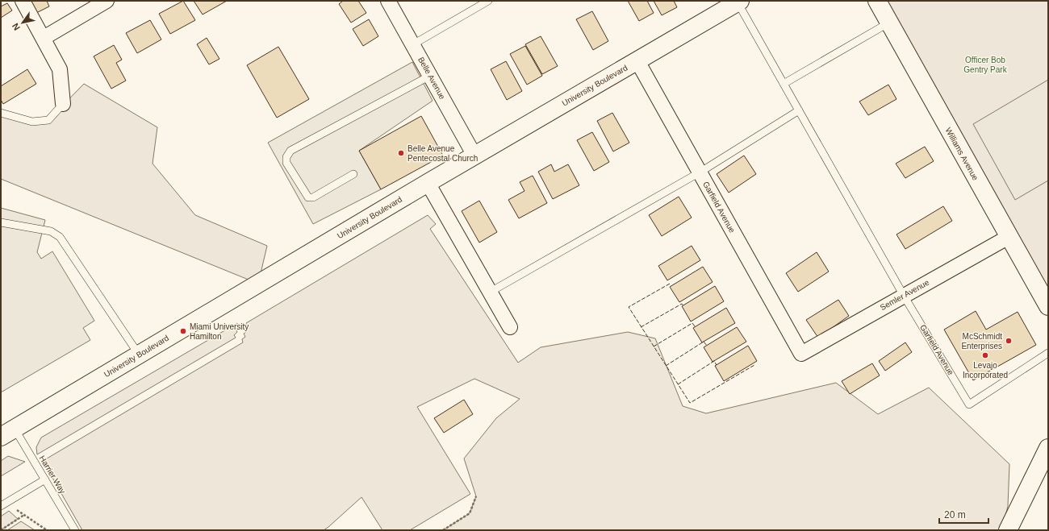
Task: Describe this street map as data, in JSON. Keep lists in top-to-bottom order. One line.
{"streets":{"street":["Belle Avenue","University Boulevard","Williams Avenue","Garfield Avenue","Semler Avenue"],"lane":["Harrier Way"]},"crossings":[["Belle Avenue","University Boulevard"],["University Boulevard","Garfield Avenue"],["University Boulevard","Harrier Way"],["Williams Avenue","Semler Avenue"],["Garfield Avenue","Semler Avenue"]],"parks":["Officer Bob Gentry Park"],"places":["Belle Avenue Pentecostal Church","Miami University Hamilton","McSchmidt Enterprises","Levajo Incorporated"],"scale_bar":"20 m","north":"bottom left"}
